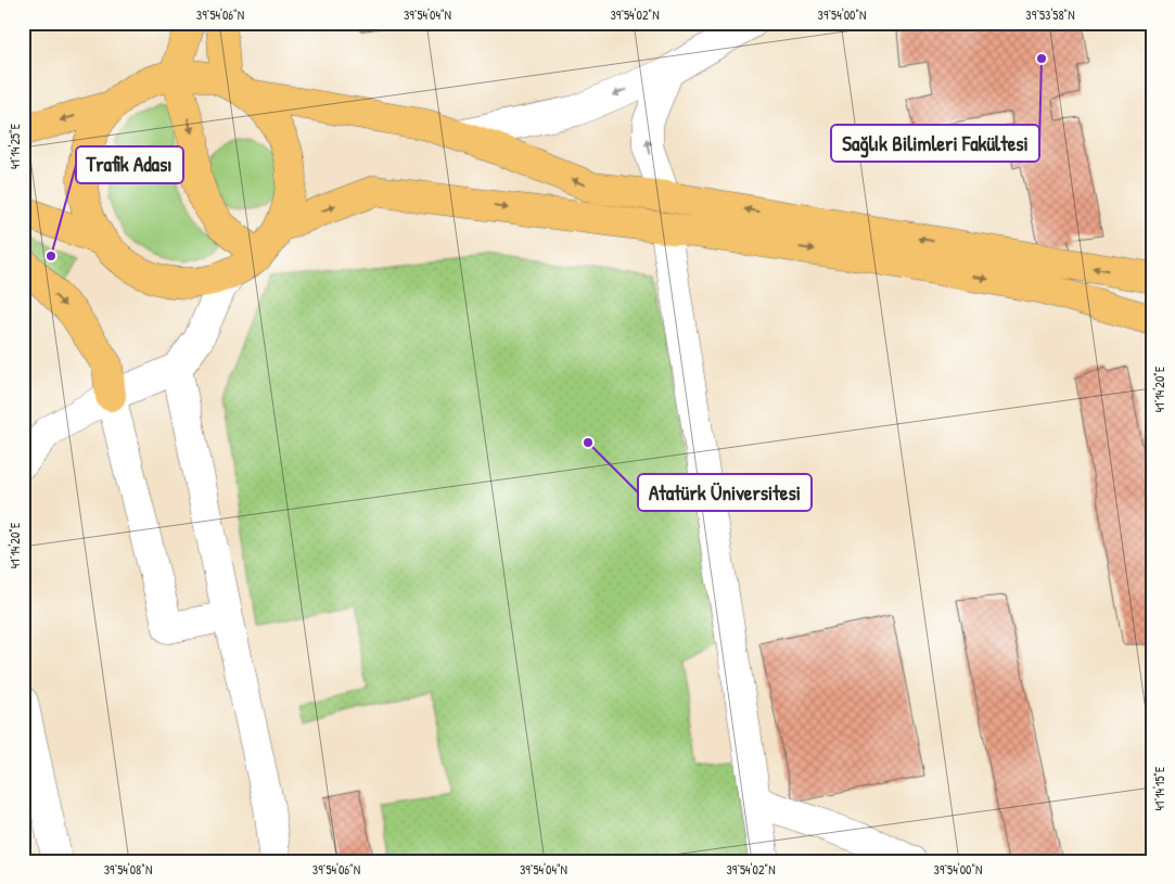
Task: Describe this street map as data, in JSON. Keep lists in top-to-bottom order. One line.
{"places":["Sağlık Bilimleri Fakültesi","Trafik Adası","Atatürk Üniversitesi"],"coordinates":["39°54'06\"N","39°54'04\"N","39°54'02\"N","39°54'00\"N","39°53'58\"N","41°14'25\"E","41°14'20\"E","41°14'15\"E","39°54'08\"N"]}
